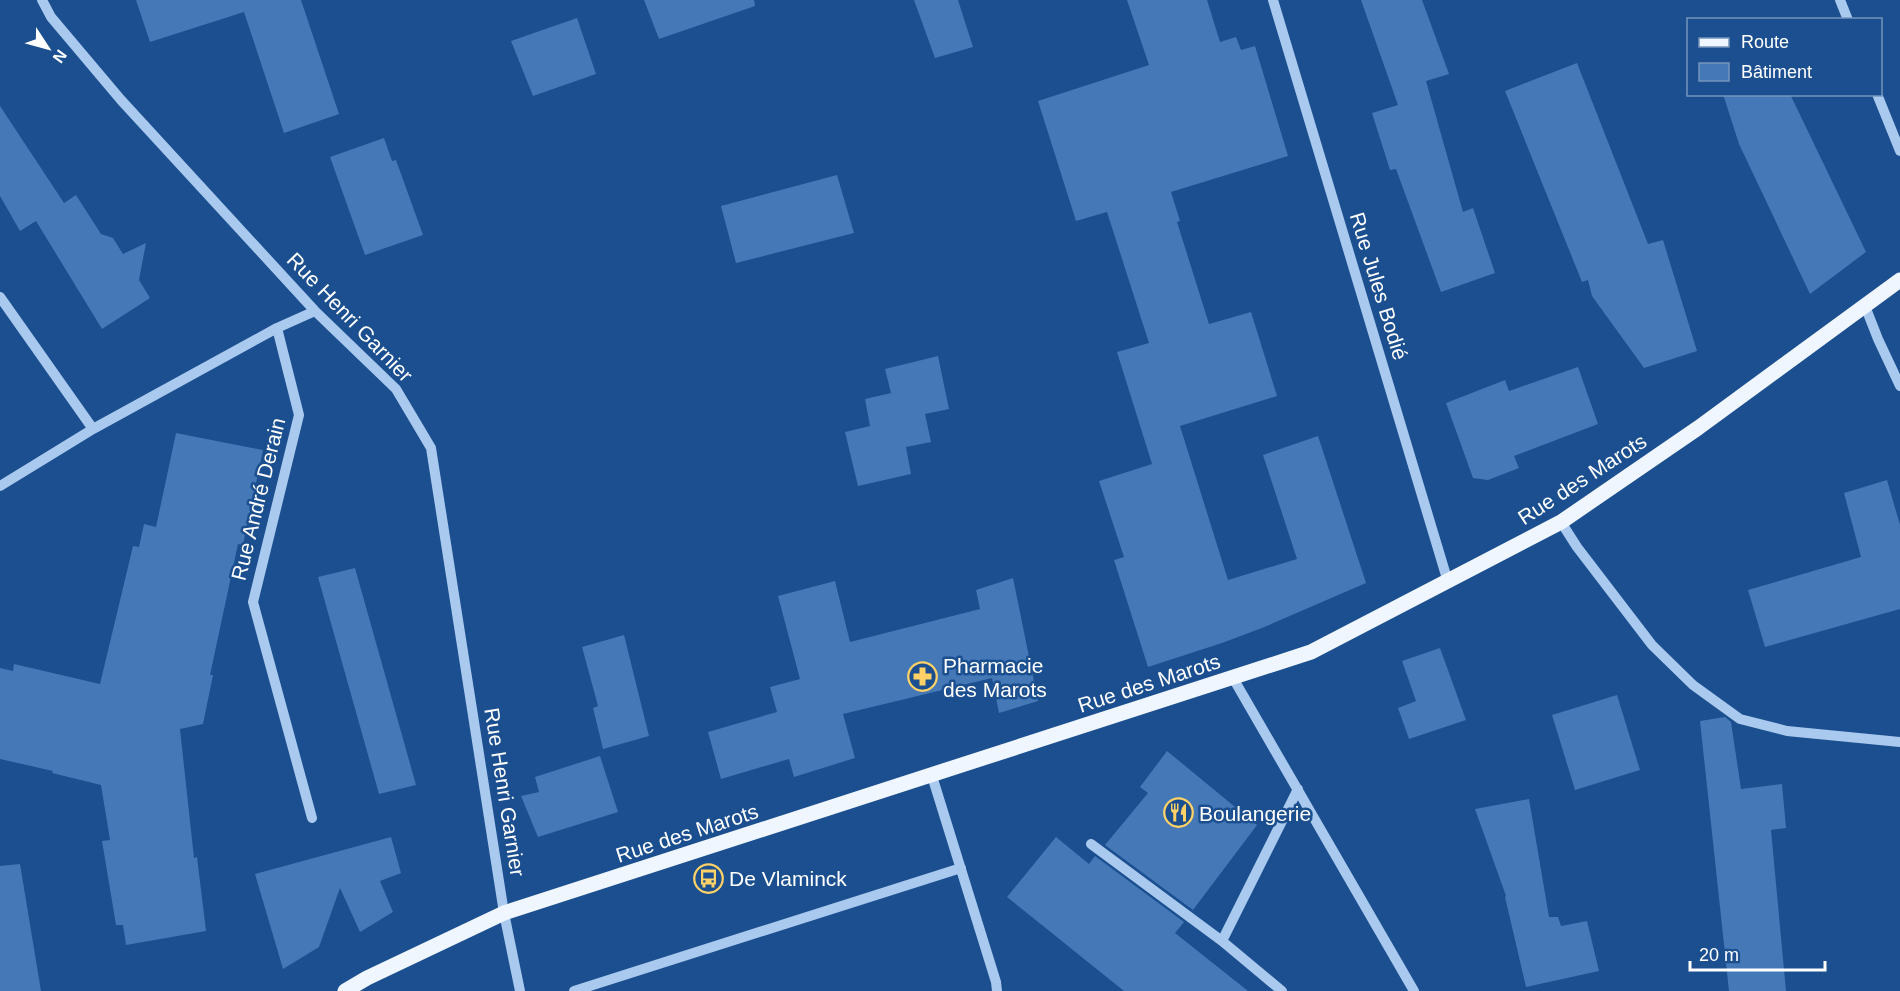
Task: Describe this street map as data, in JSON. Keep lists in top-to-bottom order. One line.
{"streets":{"main road":["Rue des Marots"],"street":["Rue Jules Bodié","Rue Henri Garnier","Rue André Derain"]},"crossings":[["Rue Jules Bodié","Rue des Marots"],["Rue Henri Garnier","Rue des Marots"]],"places":{"pharmacy":["Pharmacie des Marots"],"restaurant":["Boulangerie"],"bus stop":["De Vlaminck"]},"legend":["Route","Bâtiment"],"scale_bar":"20 m","north":"bottom right"}
